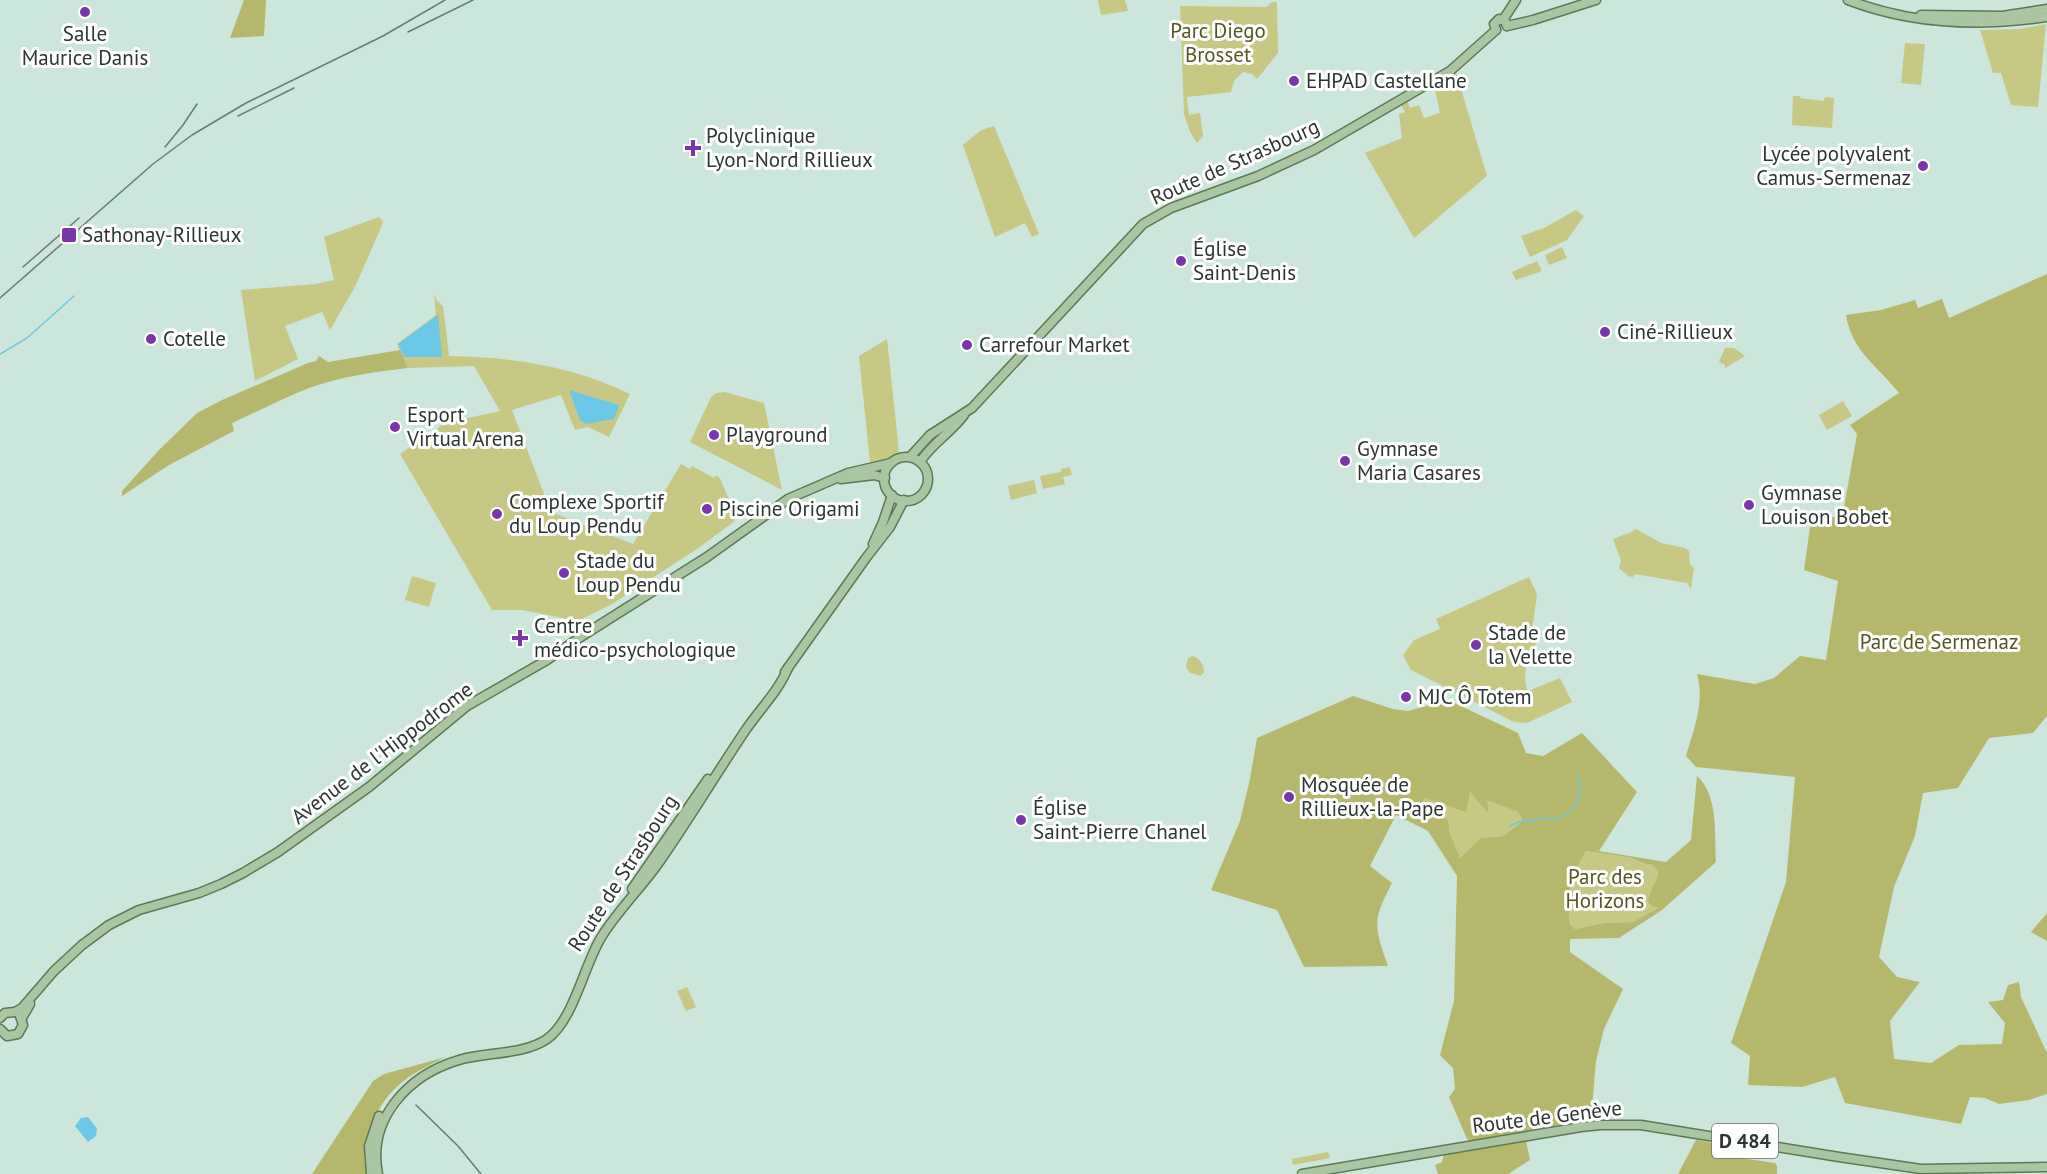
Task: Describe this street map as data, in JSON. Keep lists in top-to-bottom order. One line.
{"streets":{"main road":["Route de Strasbourg","Avenue de l'Hippodrome","Route de Genève","D 484"]},"crossings":[["Route de Strasbourg","Avenue de l'Hippodrome"]],"parks":["Parc Diego Brosset","Parc de Sermenaz","Parc des Horizons"],"places":{"other":["Salle Maurice Danis","EHPAD Castellane","Lycée polyvalent Camus-Sermenaz","Église Saint-Denis","Ciné-Rillieux","Cotelle","Carrefour Market","Esport Virtual Arena","Playground","Gymnase Maria Casares","Gymnase Louison Bobet","Piscine Origami","Complexe Sportif du Loup Pendu","Stade du Loup Pendu","Stade de la Velette","MJC Ô Totem","Mosquée de Rillieux-la-Pape","Église Saint-Pierre Chanel"],"health":["Polyclinique Lyon-Nord Rillieux","Centre médico-psychologique"],"transit":["Sathonay-Rillieux"]}}
